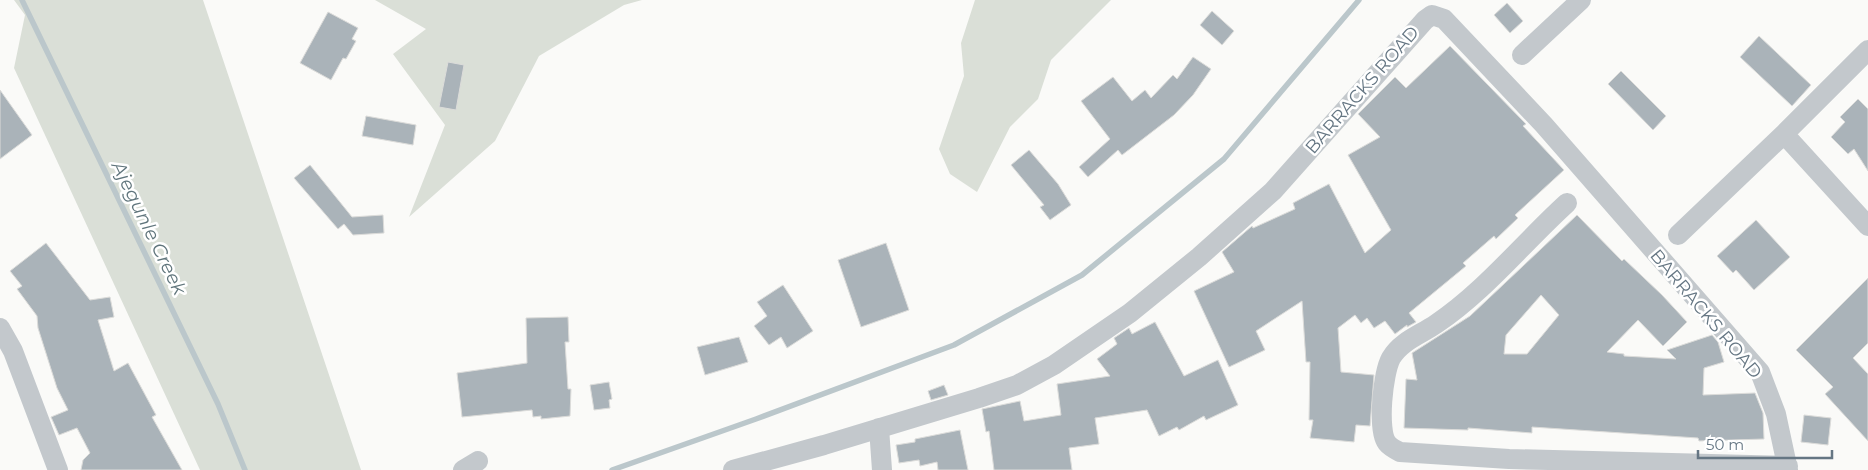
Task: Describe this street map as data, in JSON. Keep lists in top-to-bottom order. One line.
{"streets":{"street":["BARRACKS ROAD"]},"water":["Ajegunle Creek"],"scale_bar":"50 m"}
